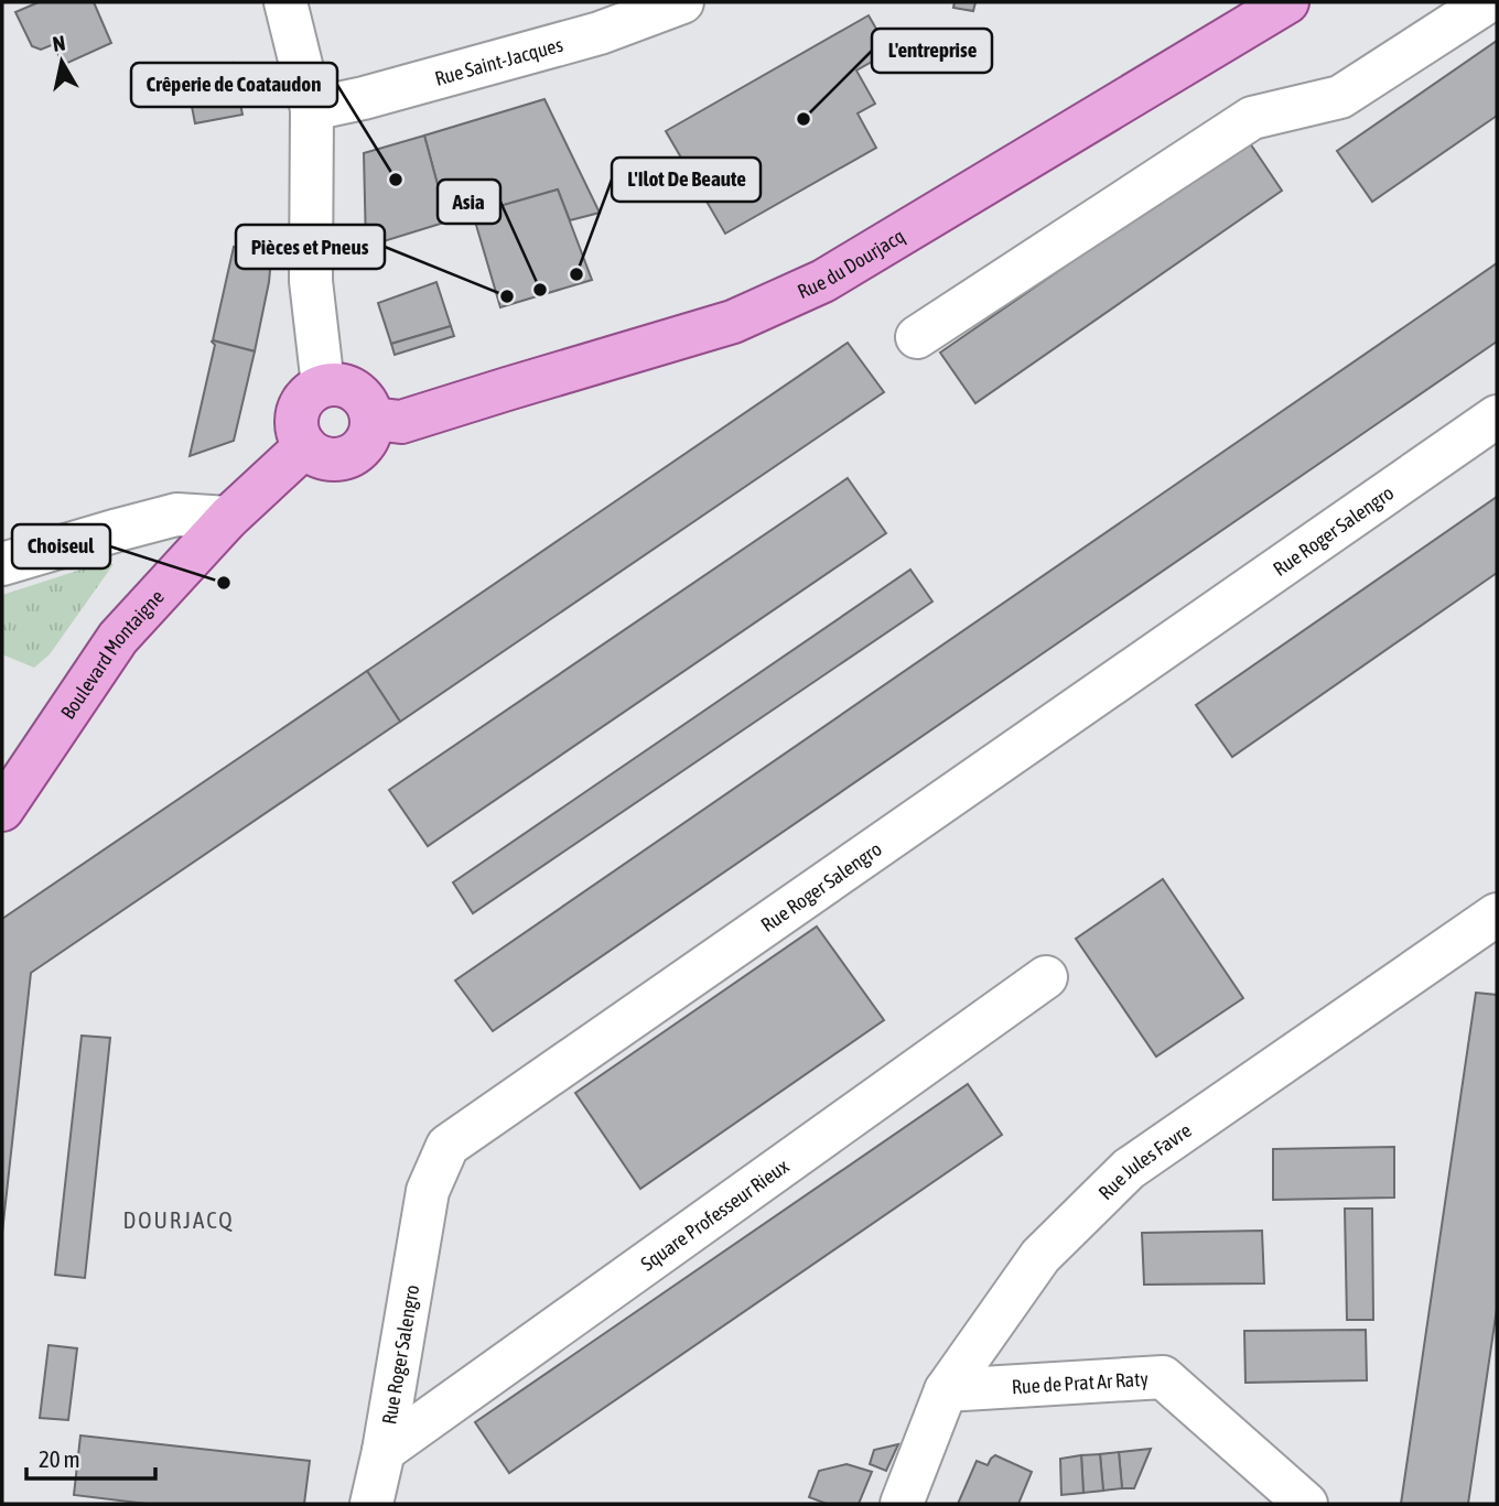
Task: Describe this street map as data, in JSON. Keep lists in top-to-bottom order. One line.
{"streets":{"main road":["Rue du Dourjacq","Boulevard Montaigne"],"street":["Rue Saint-Jacques","Rue Roger Salengro","Rue Jules Favre","Square Professeur Rieux","Rue de Prat Ar Raty"]},"crossings":[["Rue du Dourjacq","Boulevard Montaigne"],["Rue Roger Salengro","Square Professeur Rieux"],["Rue Jules Favre","Rue de Prat Ar Raty"]],"districts":["DOURJACQ"],"places":["L'entreprise","Crêperie de Coataudon","L'Ilot De Beaute","Asia","Pièces et Pneus","Choiseul"],"scale_bar":"20 m","north":"top"}
